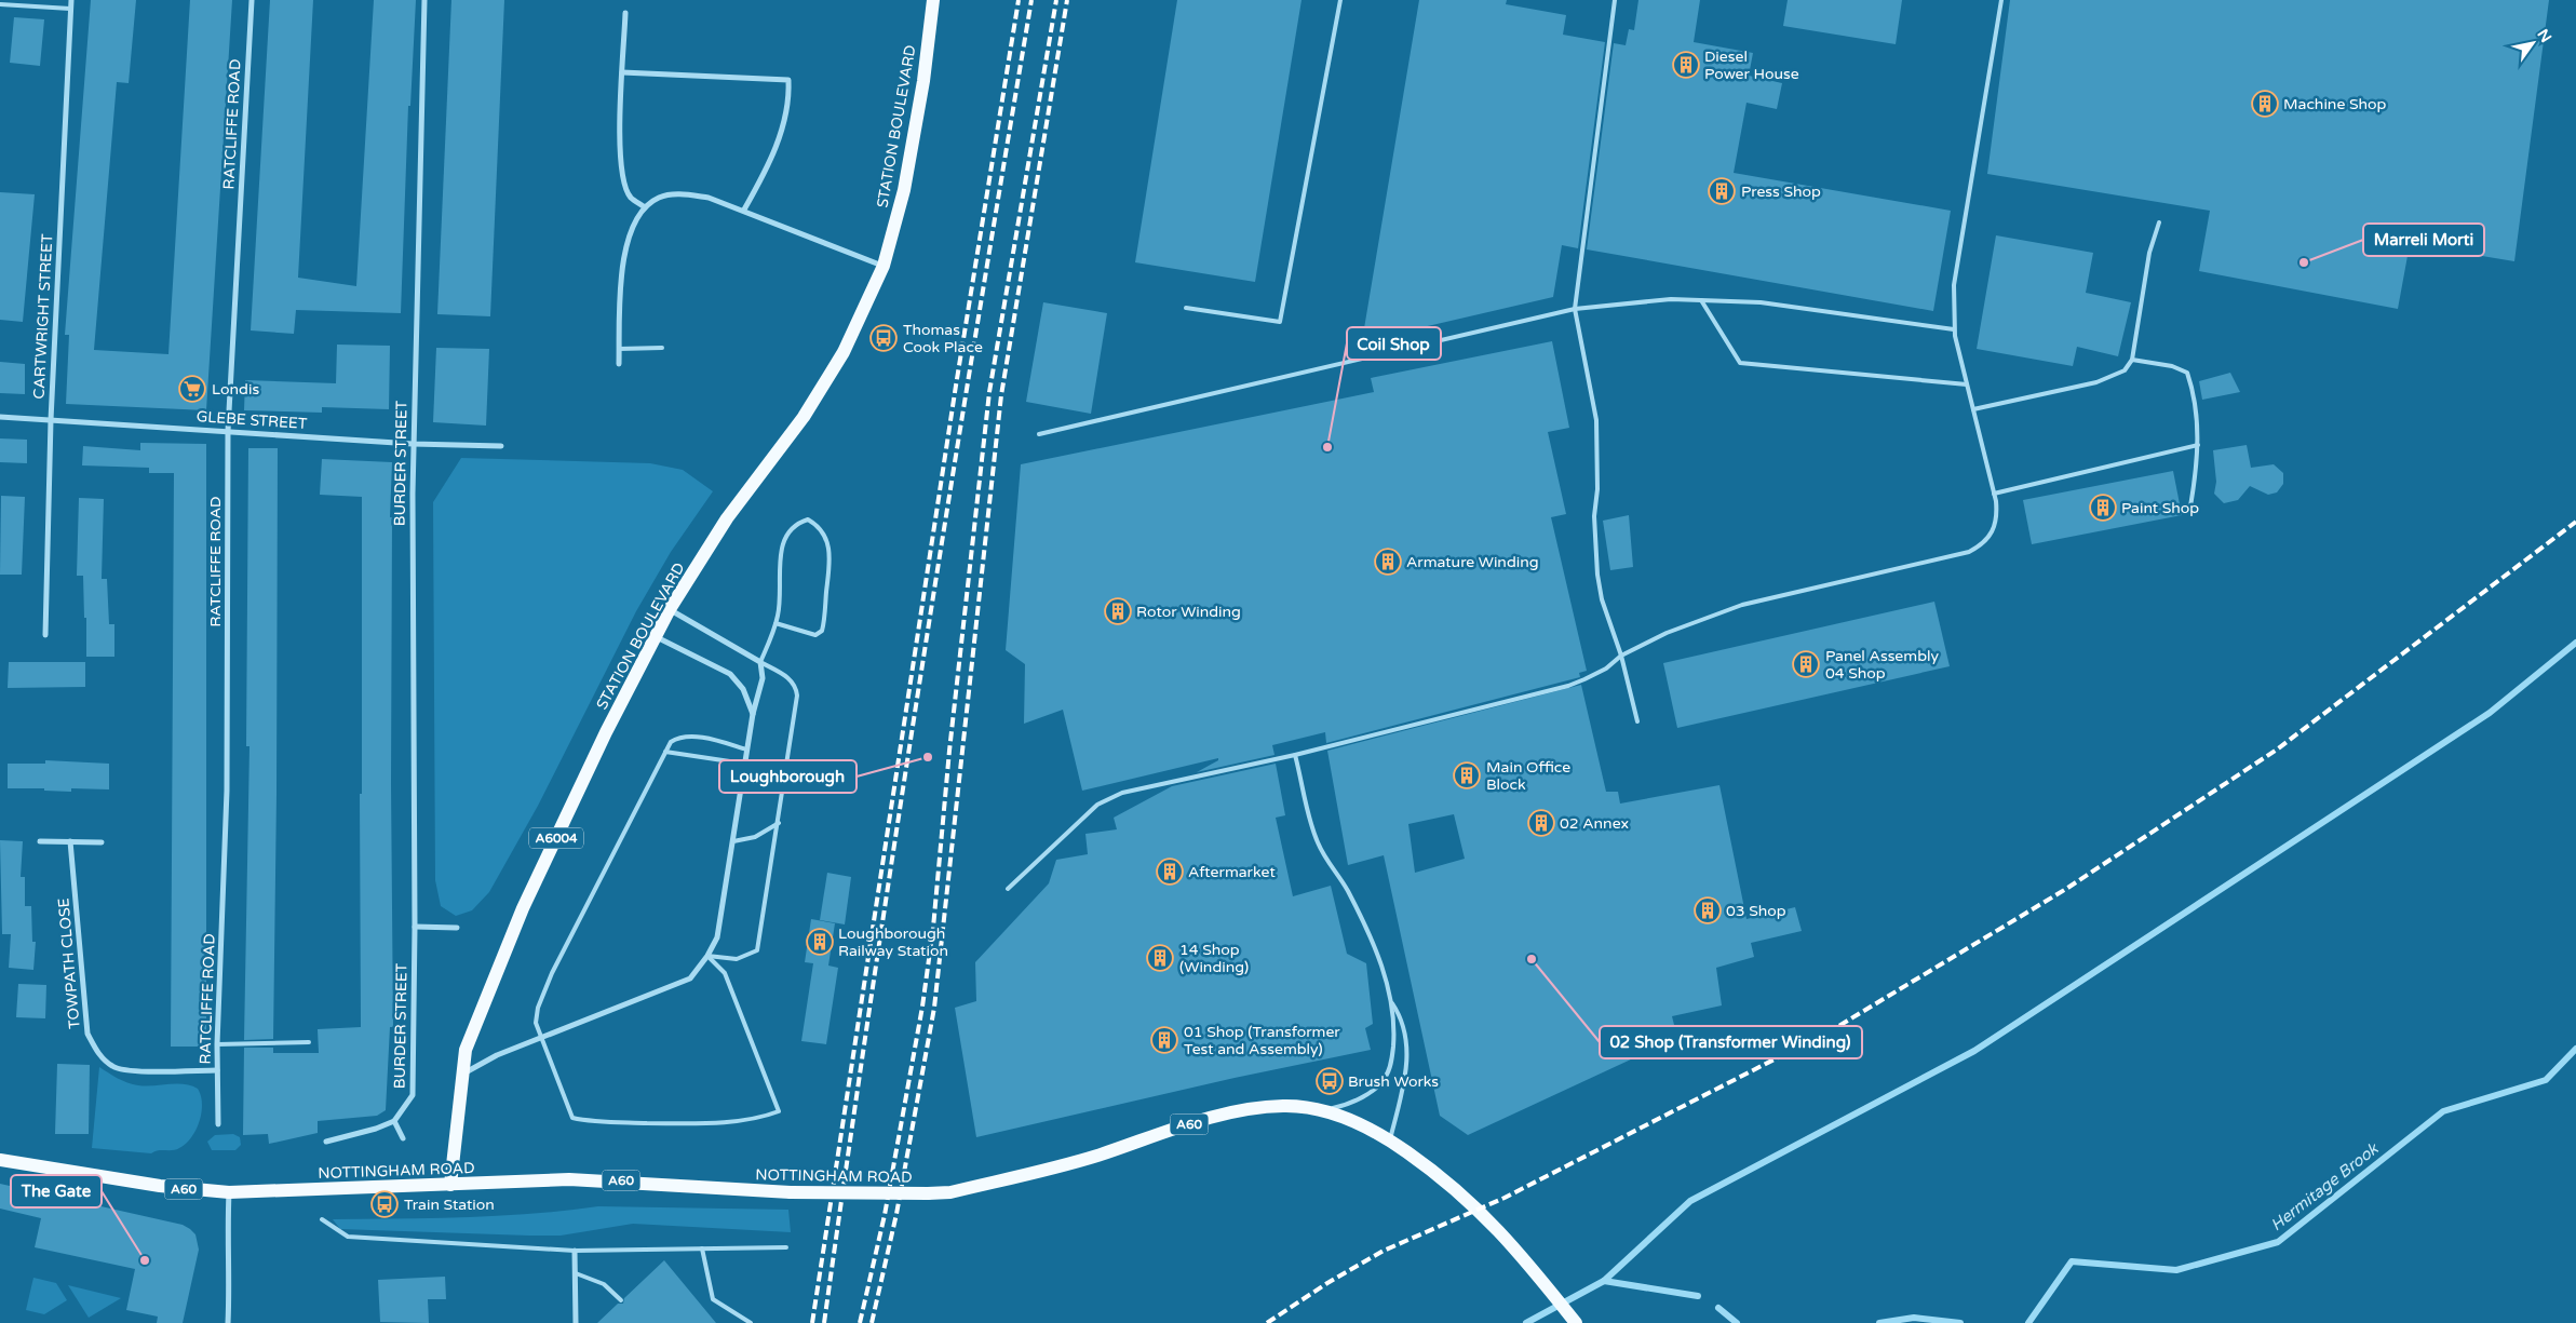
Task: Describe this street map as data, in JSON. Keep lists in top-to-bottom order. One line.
{"streets":{"main road":["STATION BOULEVARD","A6004","A60","NOTTINGHAM ROAD"],"street":["RATCLIFFE ROAD","CARTWRIGHT STREET","GLEBE STREET","BURDER STREET","TOWPATH CLOSE"]},"crossings":[["RATCLIFFE ROAD","GLEBE STREET"],["RATCLIFFE ROAD","TOWPATH CLOSE"],["STATION BOULEVARD","NOTTINGHAM ROAD"],["CARTWRIGHT STREET","GLEBE STREET"],["GLEBE STREET","BURDER STREET"]],"water":["Hermitage Brook"],"places":{"building":["Diesel Power House","Machine Shop","Press Shop","Paint Shop","Armature Winding","Rotor Winding","Panel Assembly 04 Shop","Main Office Block","02 Annex","Aftermarket","03 Shop","Loughborough Railway Station","14 Shop (Winding)","01 Shop (Transformer Test and Assembly)"],"other":["Marreli Morti","Coil Shop","Loughborough","02 Shop (Transformer Winding)","The Gate"],"bus stop":["Thomas Cook Place","Brush Works","Train Station"],"supermarket":["Londis"]},"north":"top right"}
